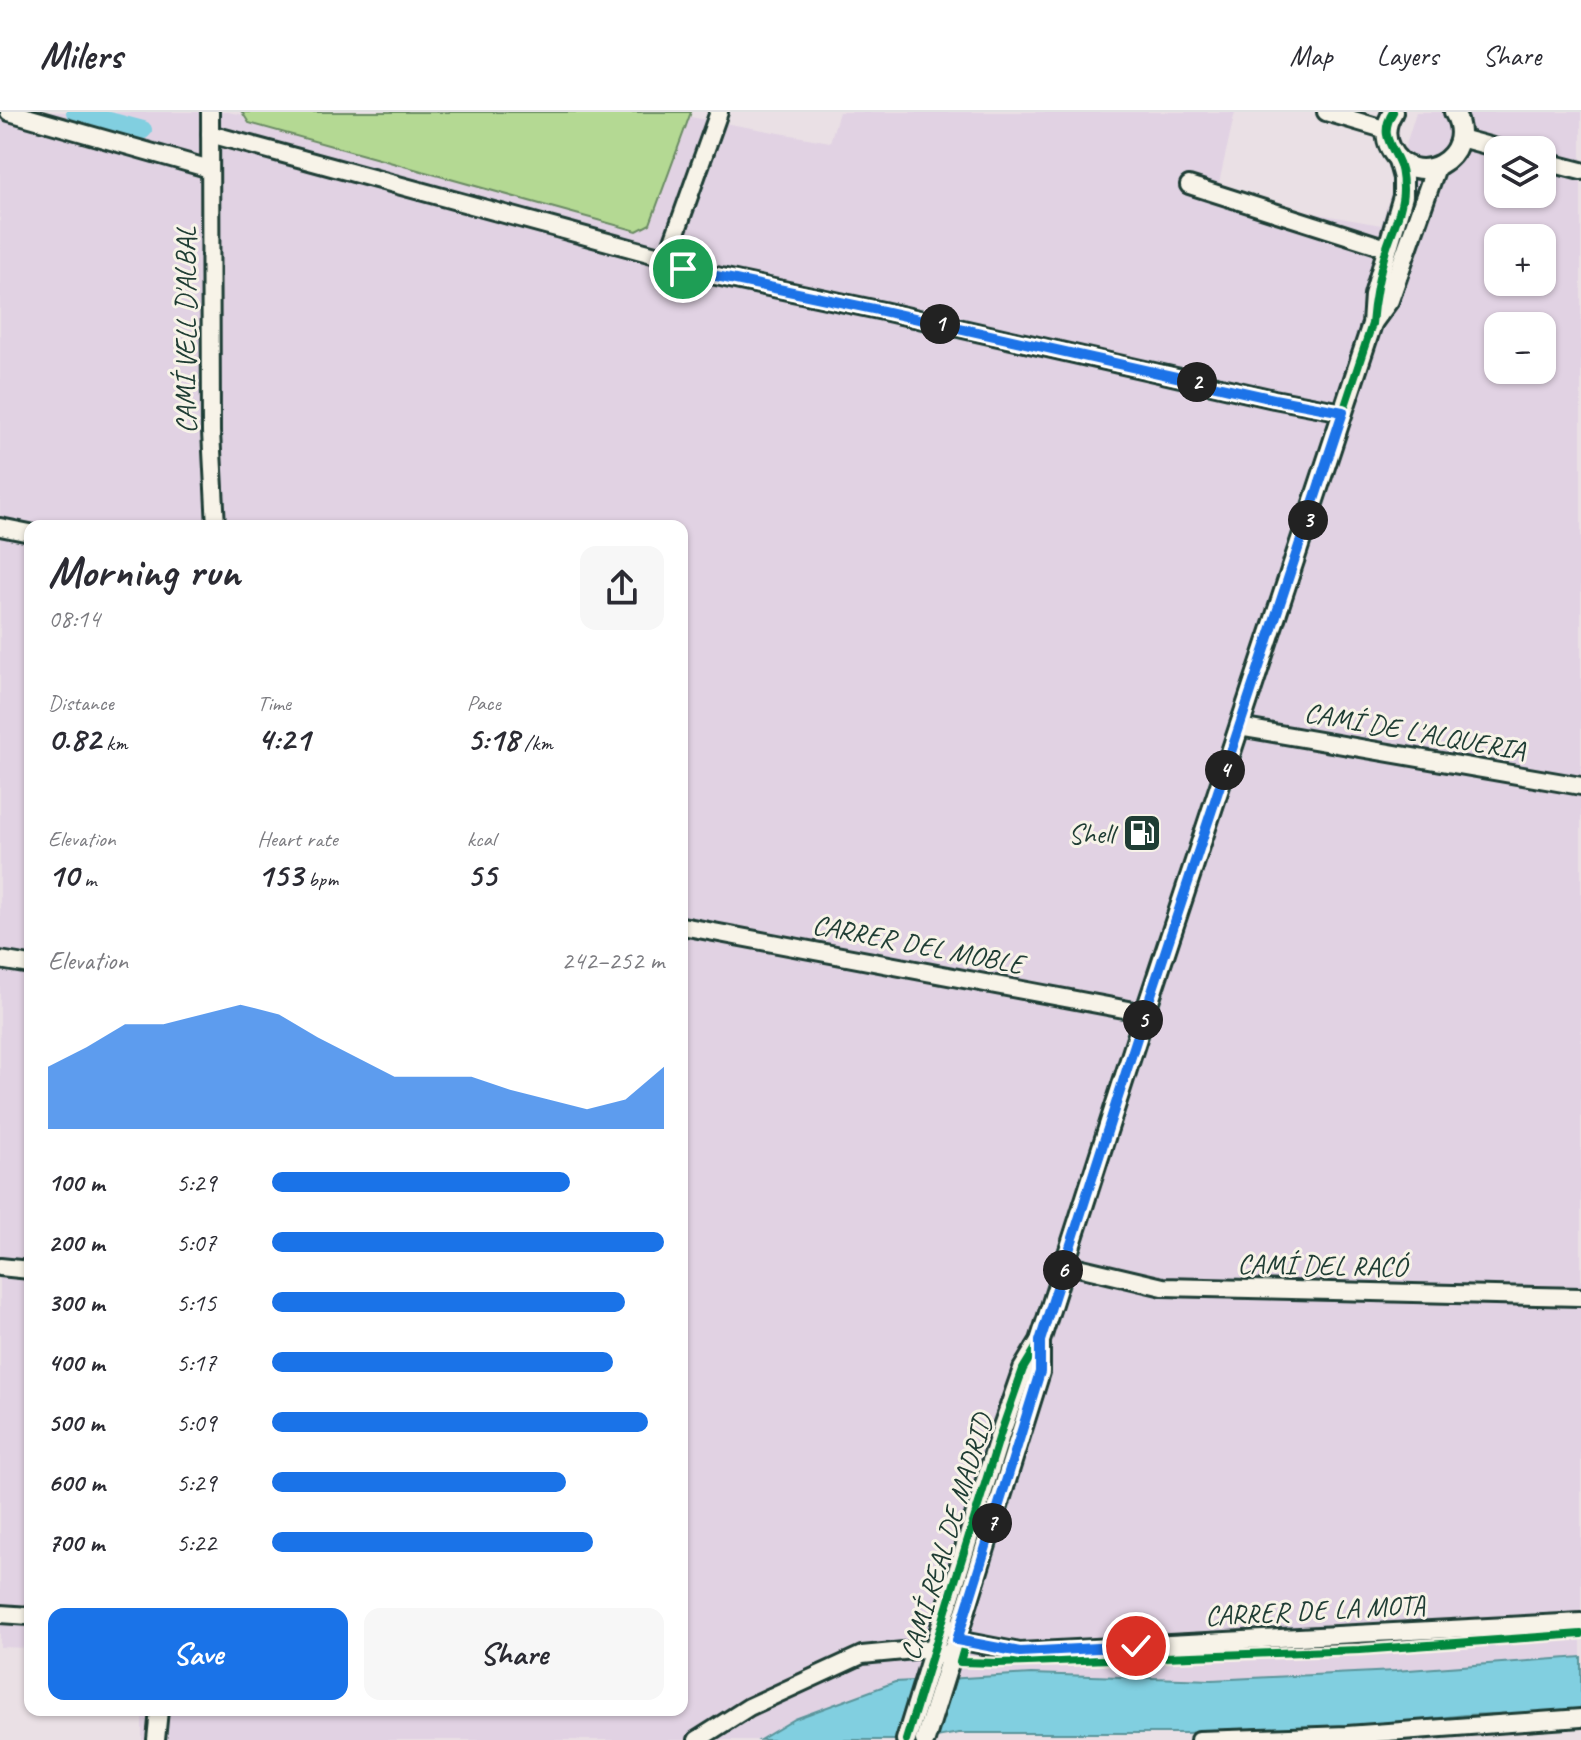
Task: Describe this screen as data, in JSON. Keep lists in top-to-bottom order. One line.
{"streets":{"street":["CAMÍ VELL D'ALBAL","CAMÍ DE L'ALQUERIA","CARRER DEL MOBLE","CAMÍ DEL RACÓ","CAMÍ REAL DE MADRID","CARRER DE LA MOTA"]},"crossings":[["CAMÍ DE L'ALQUERIA","CAMÍ REAL DE MADRID"],["CARRER DEL MOBLE","CAMÍ REAL DE MADRID"],["CAMÍ DEL RACÓ","CAMÍ REAL DE MADRID"],["CAMÍ REAL DE MADRID","CARRER DE LA MOTA"]],"places":{"fuel station":["Shell"]},"page":{"header":"Milers","nav":["Map","Layers","Share"],"map_buttons":["+","−"],"pins":["1","2","3","4","5","6","7"],"heading":["Morning run","08:14"],"stats":[["Distance","0.82 km"],["Time","4:21"],["Pace","5:18 /km"],["Elevation","10 m"],["Heart rate","153 bpm"],["kcal","55"]],"chart":["Elevation","242–252 m"],"list":[{"name":"100 m","note":"5:29"},{"name":"200 m","note":"5:07"},{"name":"300 m","note":"5:15"},{"name":"400 m","note":"5:17"},{"name":"500 m","note":"5:09"},{"name":"600 m","note":"5:29"},{"name":"700 m","note":"5:22"}],"buttons":["Save","Share"]}}
